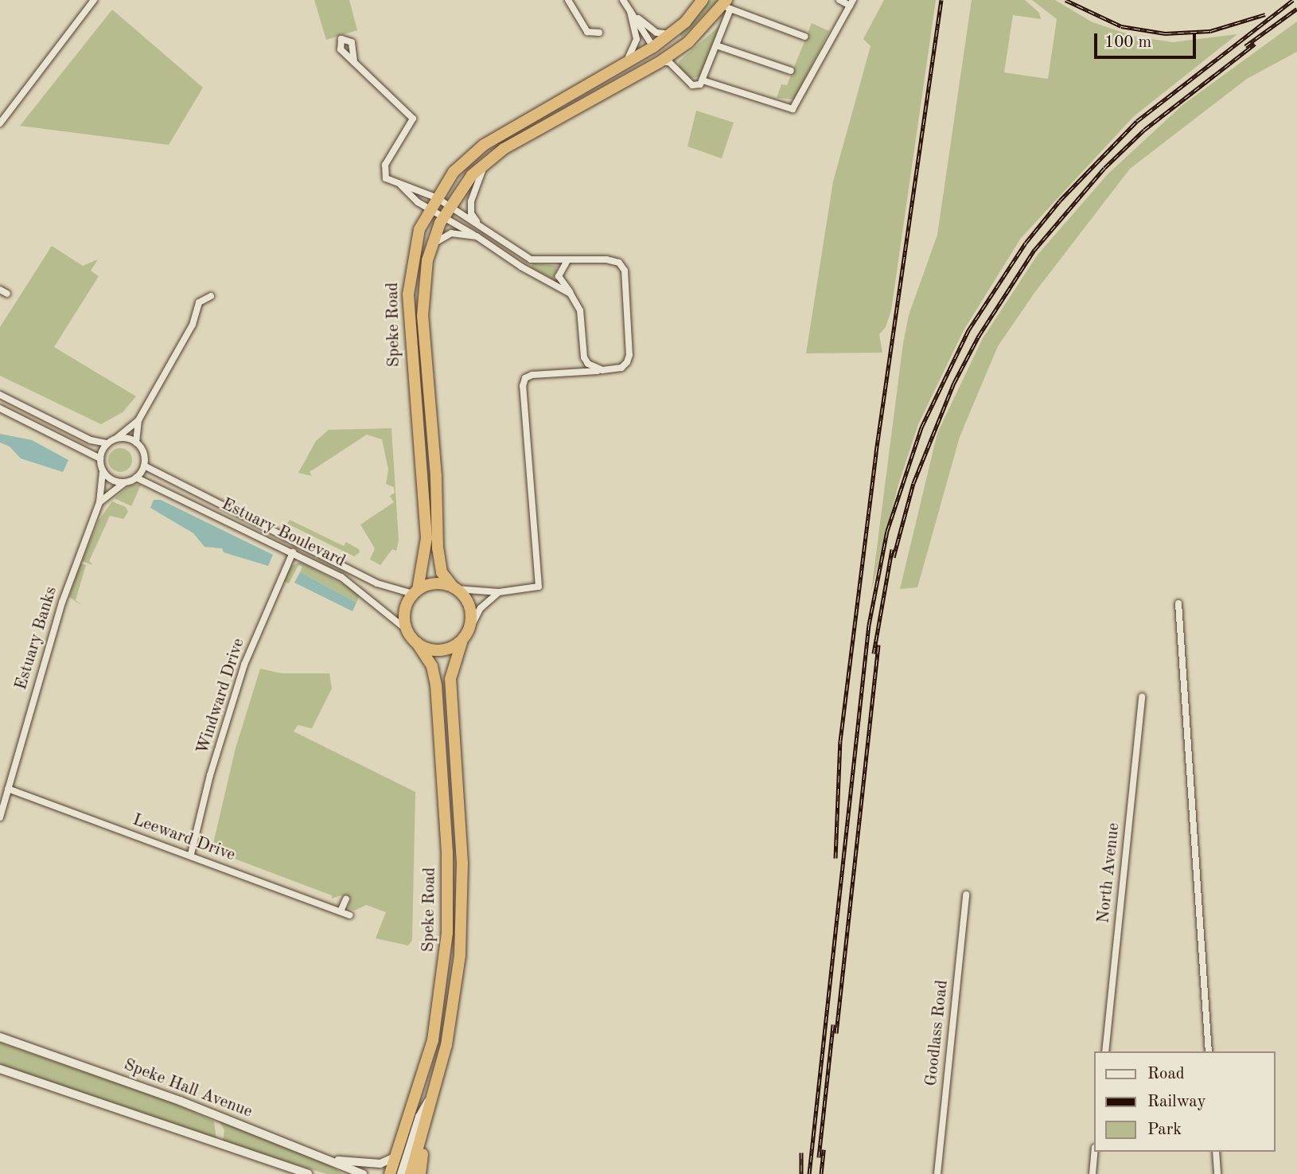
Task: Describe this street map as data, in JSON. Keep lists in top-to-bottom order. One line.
{"streets":{"highway":["Speke Road"],"street":["Estuary Boulevard","Estuary Banks","Windward Drive","Leeward Drive","North Avenue","Goodlass Road","Speke Hall Avenue"]},"crossings":[["Speke Road","Estuary Boulevard"],["Estuary Boulevard","Estuary Banks"],["Estuary Boulevard","Windward Drive"],["Estuary Banks","Leeward Drive"],["Windward Drive","Leeward Drive"]],"legend":["Road","Railway","Park"],"scale_bar":"100 m"}
